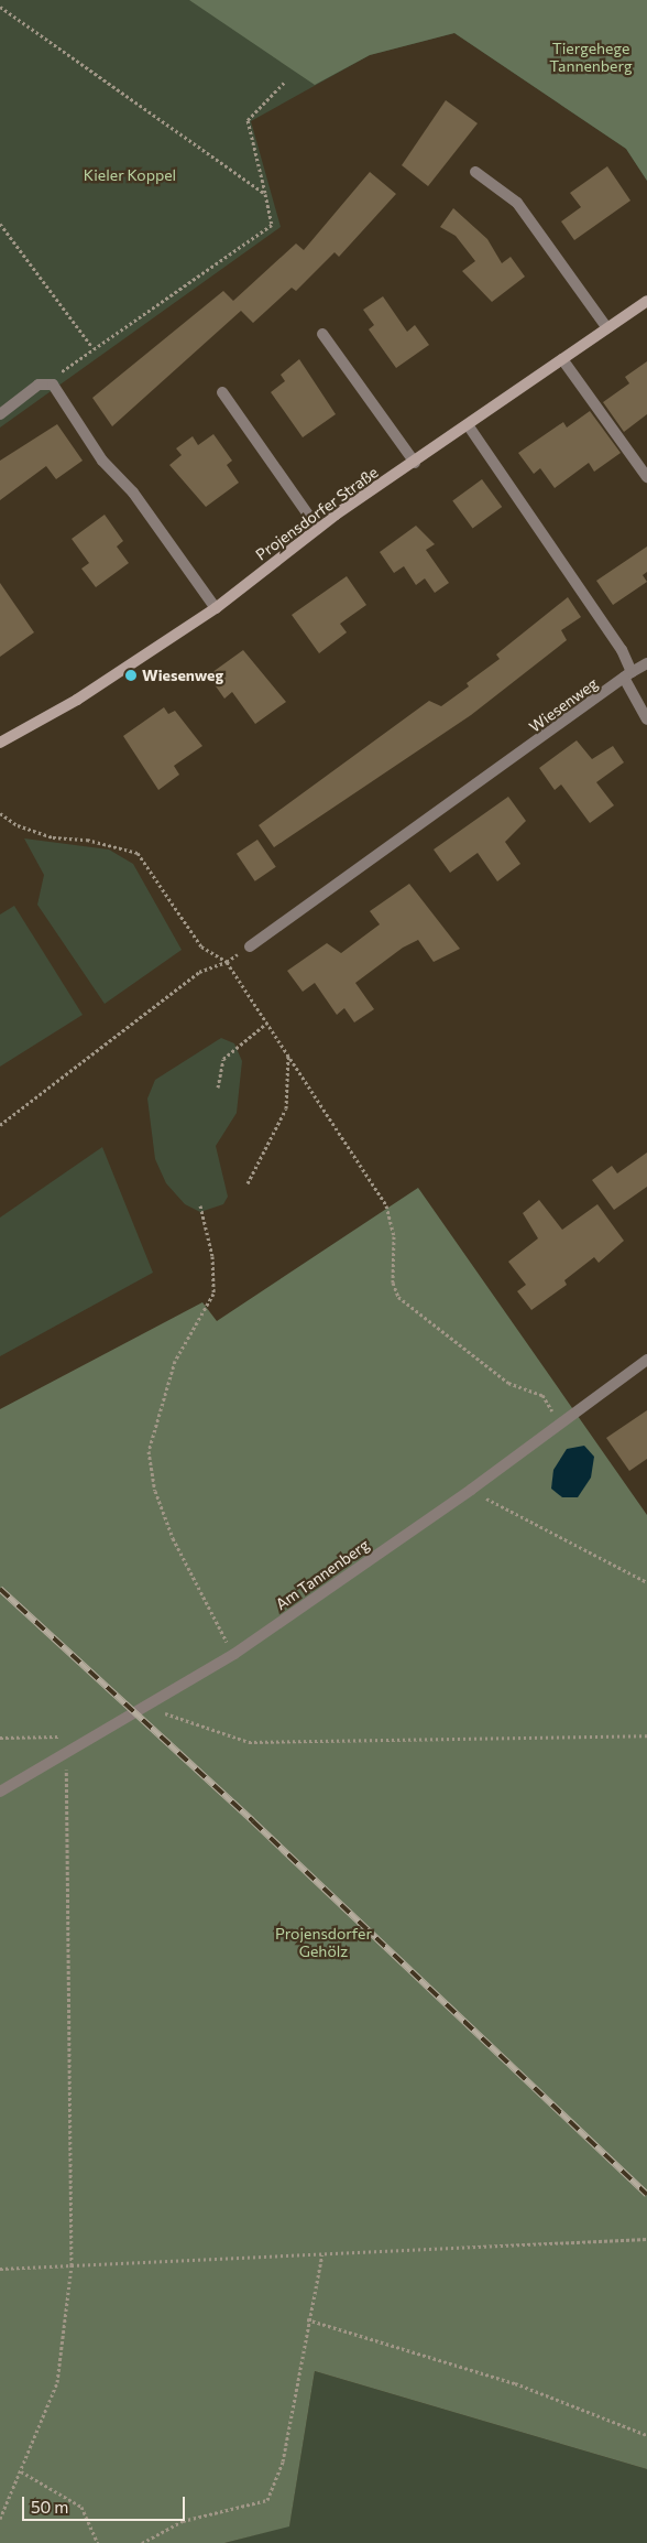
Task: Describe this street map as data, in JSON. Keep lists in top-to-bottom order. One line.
{"streets":{"street":["Projensdorfer Straße","Wiesenweg","Am Tannenberg"]},"parks":["Tiergehege Tannenberg","Kieler Koppel","Projensdorfer Gehölz"],"places":["Wiesenweg"],"scale_bar":"50 m"}
